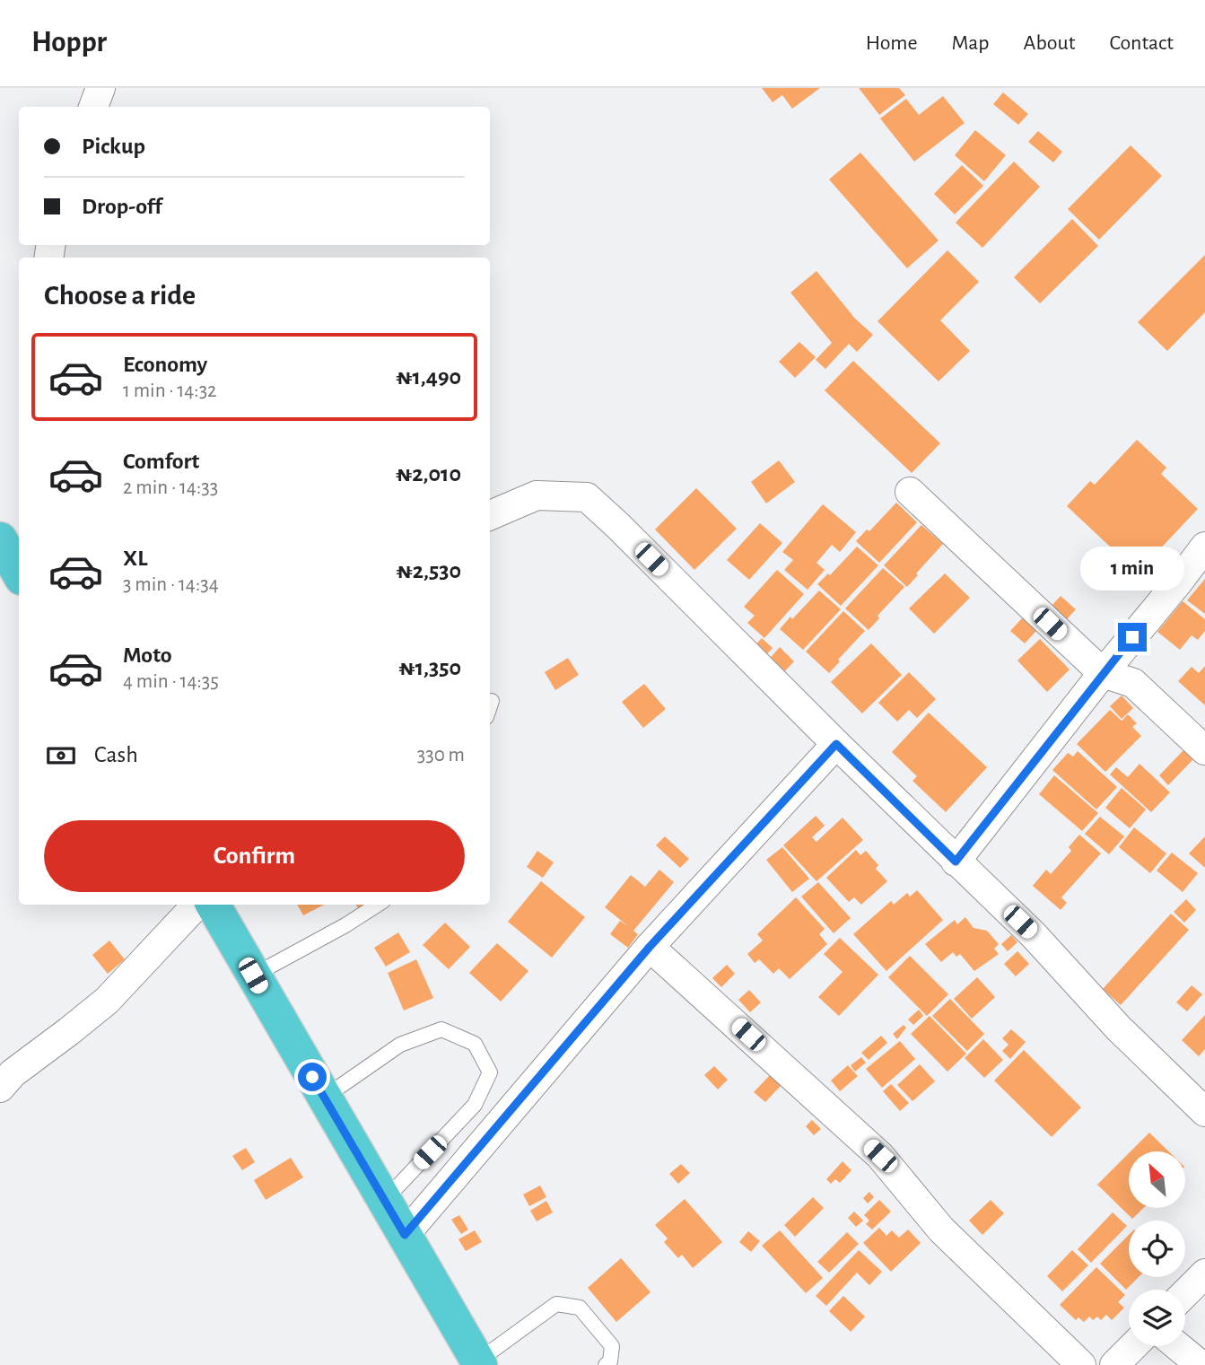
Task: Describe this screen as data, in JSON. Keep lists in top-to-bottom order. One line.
{"north":"top left","page":{"header":"Hoppr","nav":["Home","Map","About","Contact"],"banner":["Pickup","Drop-off"],"heading":"Choose a ride","list":[{"name":"Economy","note":"1 min · 14:32","value":"₦1,490"},{"name":"Comfort","note":"2 min · 14:33","value":"₦2,010"},{"name":"XL","note":"3 min · 14:34","value":"₦2,530"},{"name":"Moto","note":"4 min · 14:35","value":"₦1,350"}],"bubble":"1 min","pay":["Cash","330 m"],"buttons":"Confirm"}}
